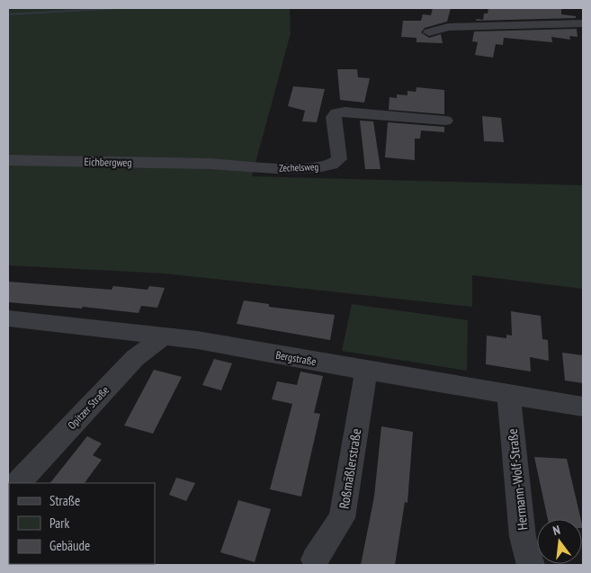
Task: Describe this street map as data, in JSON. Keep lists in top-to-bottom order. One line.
{"streets":{"street":["Eichbergweg","Zechelsweg","Bergstraße","Opitzer Straße","Roßmäßlerstraße","Hermann-Wolf-Straße"]},"crossings":[["Eichbergweg","Zechelsweg"],["Bergstraße","Opitzer Straße"],["Bergstraße","Roßmäßlerstraße"],["Bergstraße","Hermann-Wolf-Straße"]],"legend":["Straße","Park","Gebäude"],"north":"top"}
